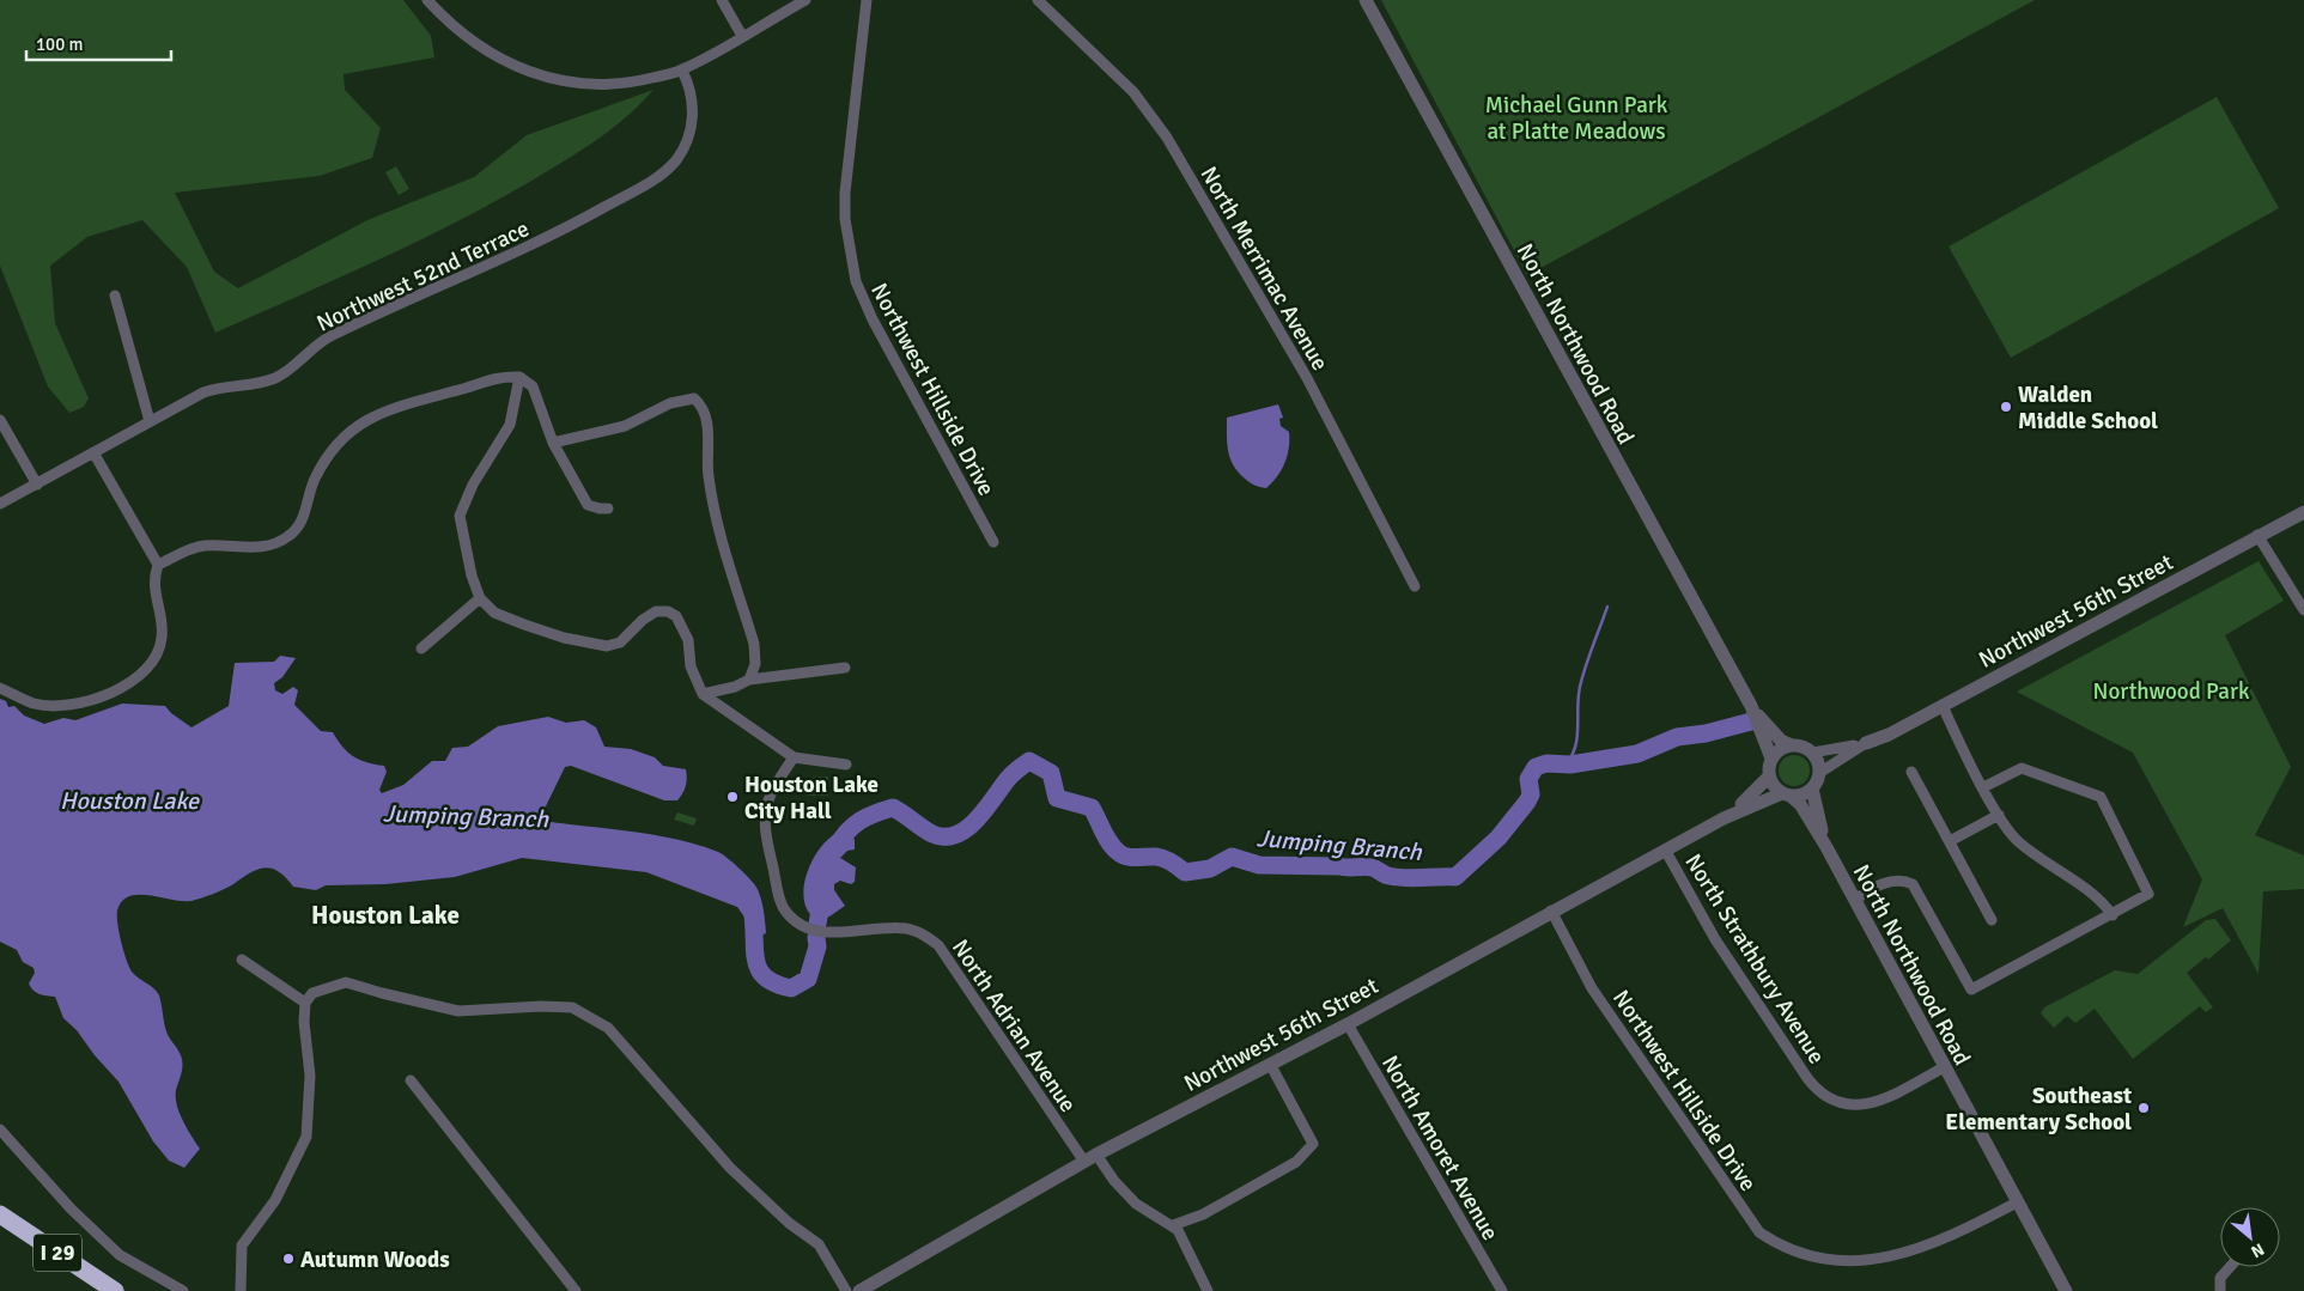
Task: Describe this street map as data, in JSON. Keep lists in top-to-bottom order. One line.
{"streets":{"highway":["I 29"],"street":["North Merrimac Avenue","Northwest 52nd Terrace","North Northwood Road","Northwest Hillside Drive","Northwest 56th Street","North Strathbury Avenue","North Adrian Avenue","North Amoret Avenue"]},"crossings":[["North Northwood Road","Northwest 56th Street"],["North Northwood Road","North Strathbury Avenue"],["Northwest Hillside Drive","Northwest 56th Street"],["Northwest 56th Street","North Strathbury Avenue"],["Northwest 56th Street","North Adrian Avenue"],["Northwest 56th Street","North Amoret Avenue"]],"districts":["Houston Lake"],"water":["Houston Lake","Jumping Branch"],"parks":["Michael Gunn Park at Platte Meadows","Northwood Park"],"places":["Walden Middle School","Houston Lake City Hall","Southeast Elementary School","Autumn Woods"],"scale_bar":"100 m","north":"bottom right"}
